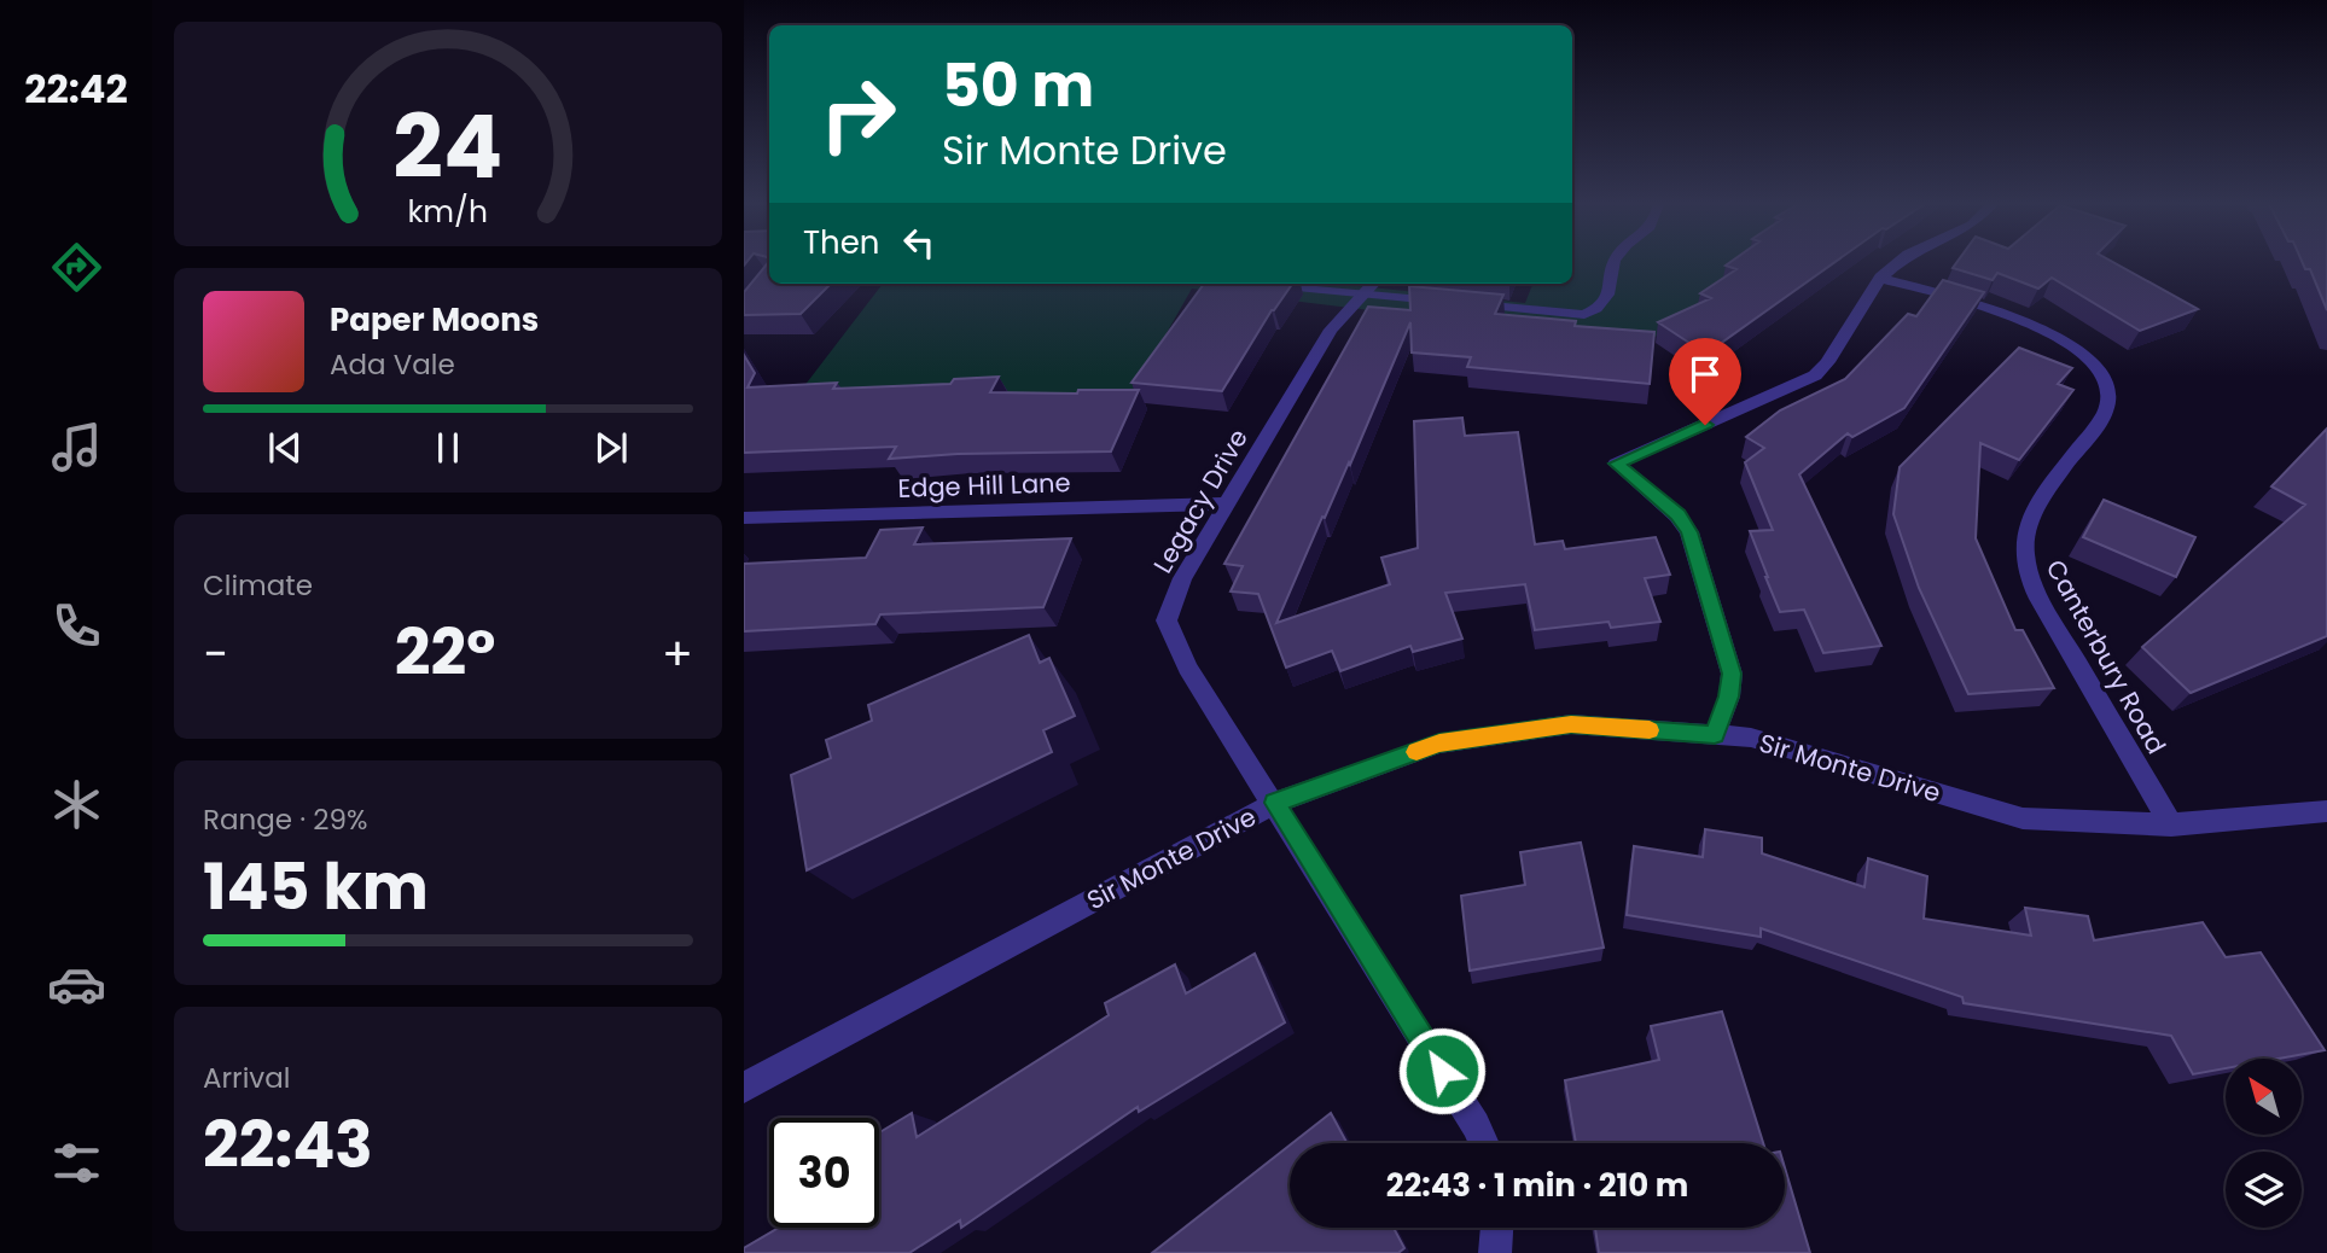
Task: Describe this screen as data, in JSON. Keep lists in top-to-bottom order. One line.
{"streets":{"street":["Edge Hill Lane","Legacy Drive","Canterbury Road","Sir Monte Drive"]},"crossings":[["Edge Hill Lane","Legacy Drive"],["Legacy Drive","Sir Monte Drive"],["Canterbury Road","Sir Monte Drive"]],"north":"top left","page":{"tabs":"22:42","turn":["50 m","Sir Monte Drive"],"then":"Then","song":["Paper Moons","Ada Vale"],"tile":["Climate",["Range · 29%","145 km"],["Arrival","22:43"]],"heat":["−","22°","+"],"limit":"30","trip":"22:43 · 1 min · 210 m","gauge":["24","km/h"]}}
